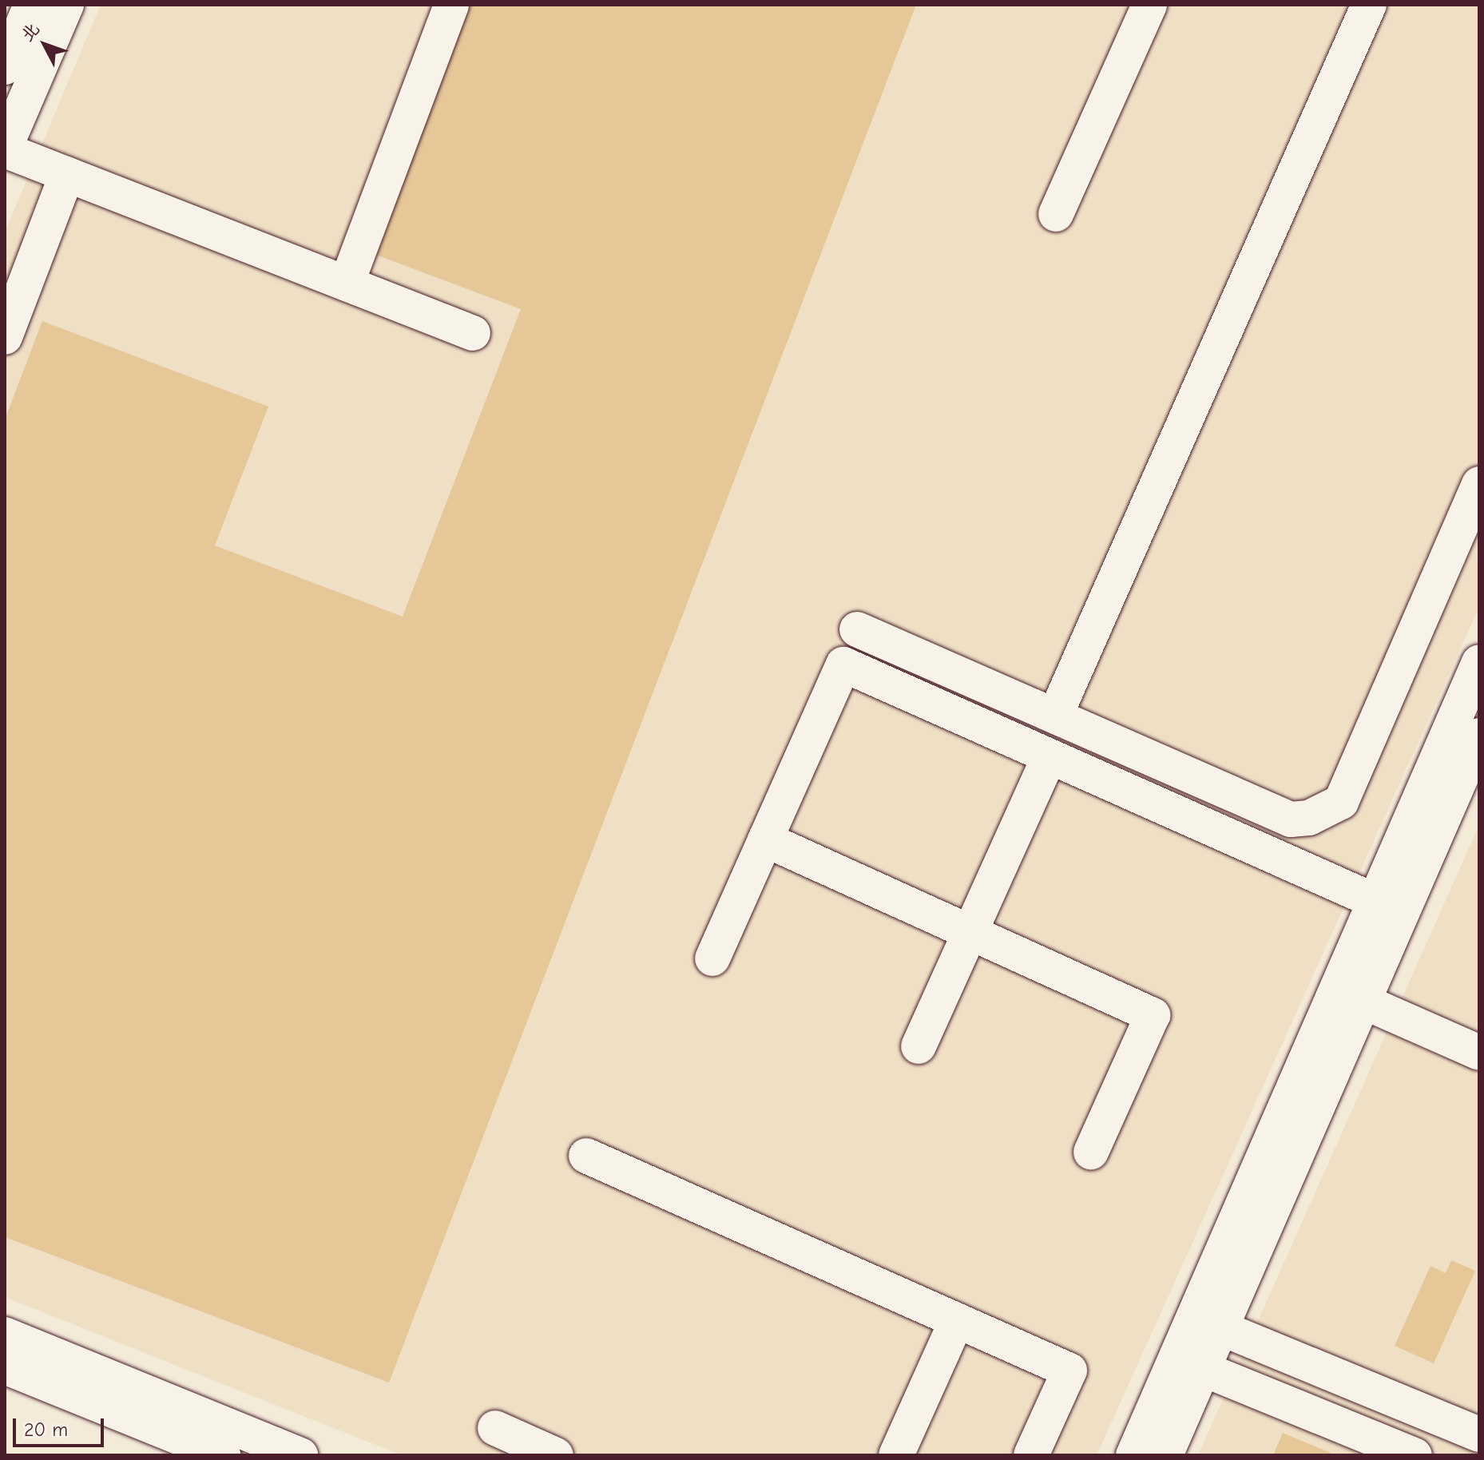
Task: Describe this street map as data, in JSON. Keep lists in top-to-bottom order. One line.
{"scale_bar":"20 m","north":"top left"}
